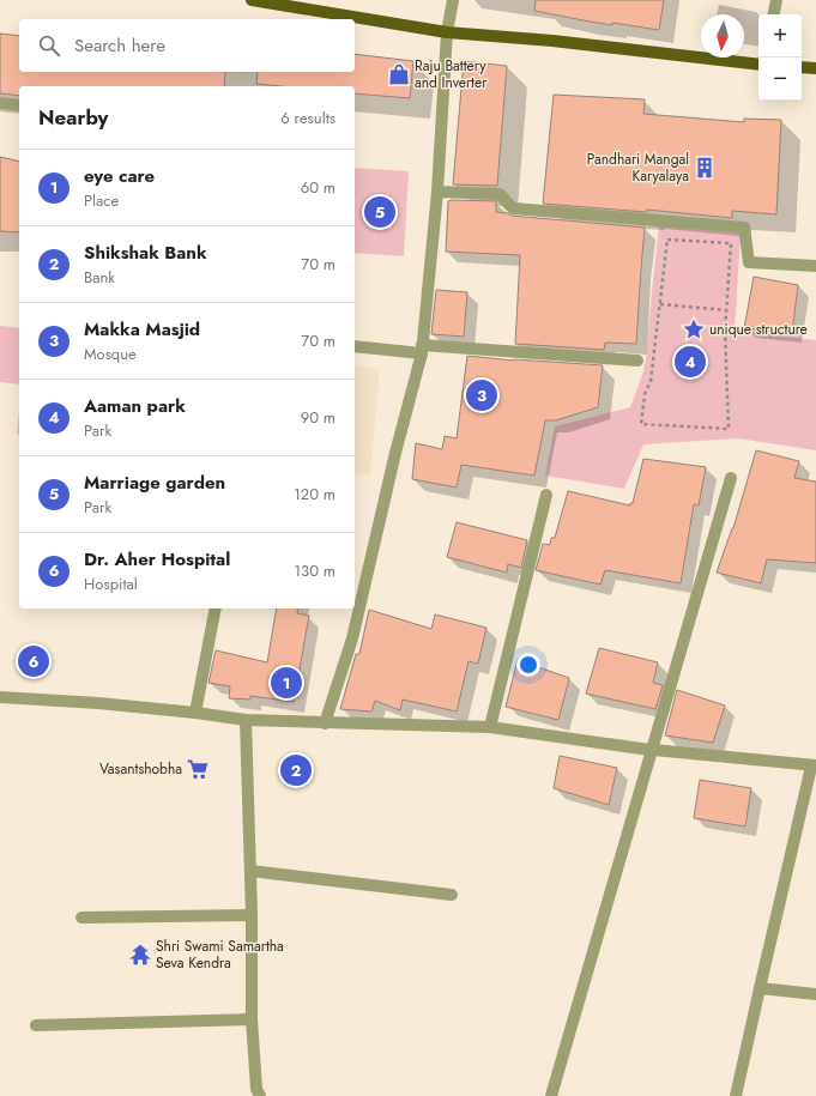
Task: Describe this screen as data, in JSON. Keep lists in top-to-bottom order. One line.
{"places":{"shop":["Raju Battery and Inverter"],"building":["Pandhari Mangal Karyalaya"],"place":["unique structure"],"supermarket":["Vasantshobha"],"temple":["Shri Swami Samartha Seva Kendra"]},"north":"bottom","page":{"map_buttons":["+","−"],"search":"Search here","heading":["Nearby","6 results"],"list":[{"mark":"1","name":"eye care","note":"Place","value":"60 m"},{"mark":"2","name":"Shikshak Bank","note":"Bank","value":"70 m"},{"mark":"3","name":"Makka Masjid","note":"Mosque","value":"70 m"},{"mark":"4","name":"Aaman park","note":"Park","value":"90 m"},{"mark":"5","name":"Marriage garden","note":"Park","value":"120 m"},{"mark":"6","name":"Dr. Aher Hospital","note":"Hospital","value":"130 m"}],"pins":["5","4","3","6","1","2"]}}
